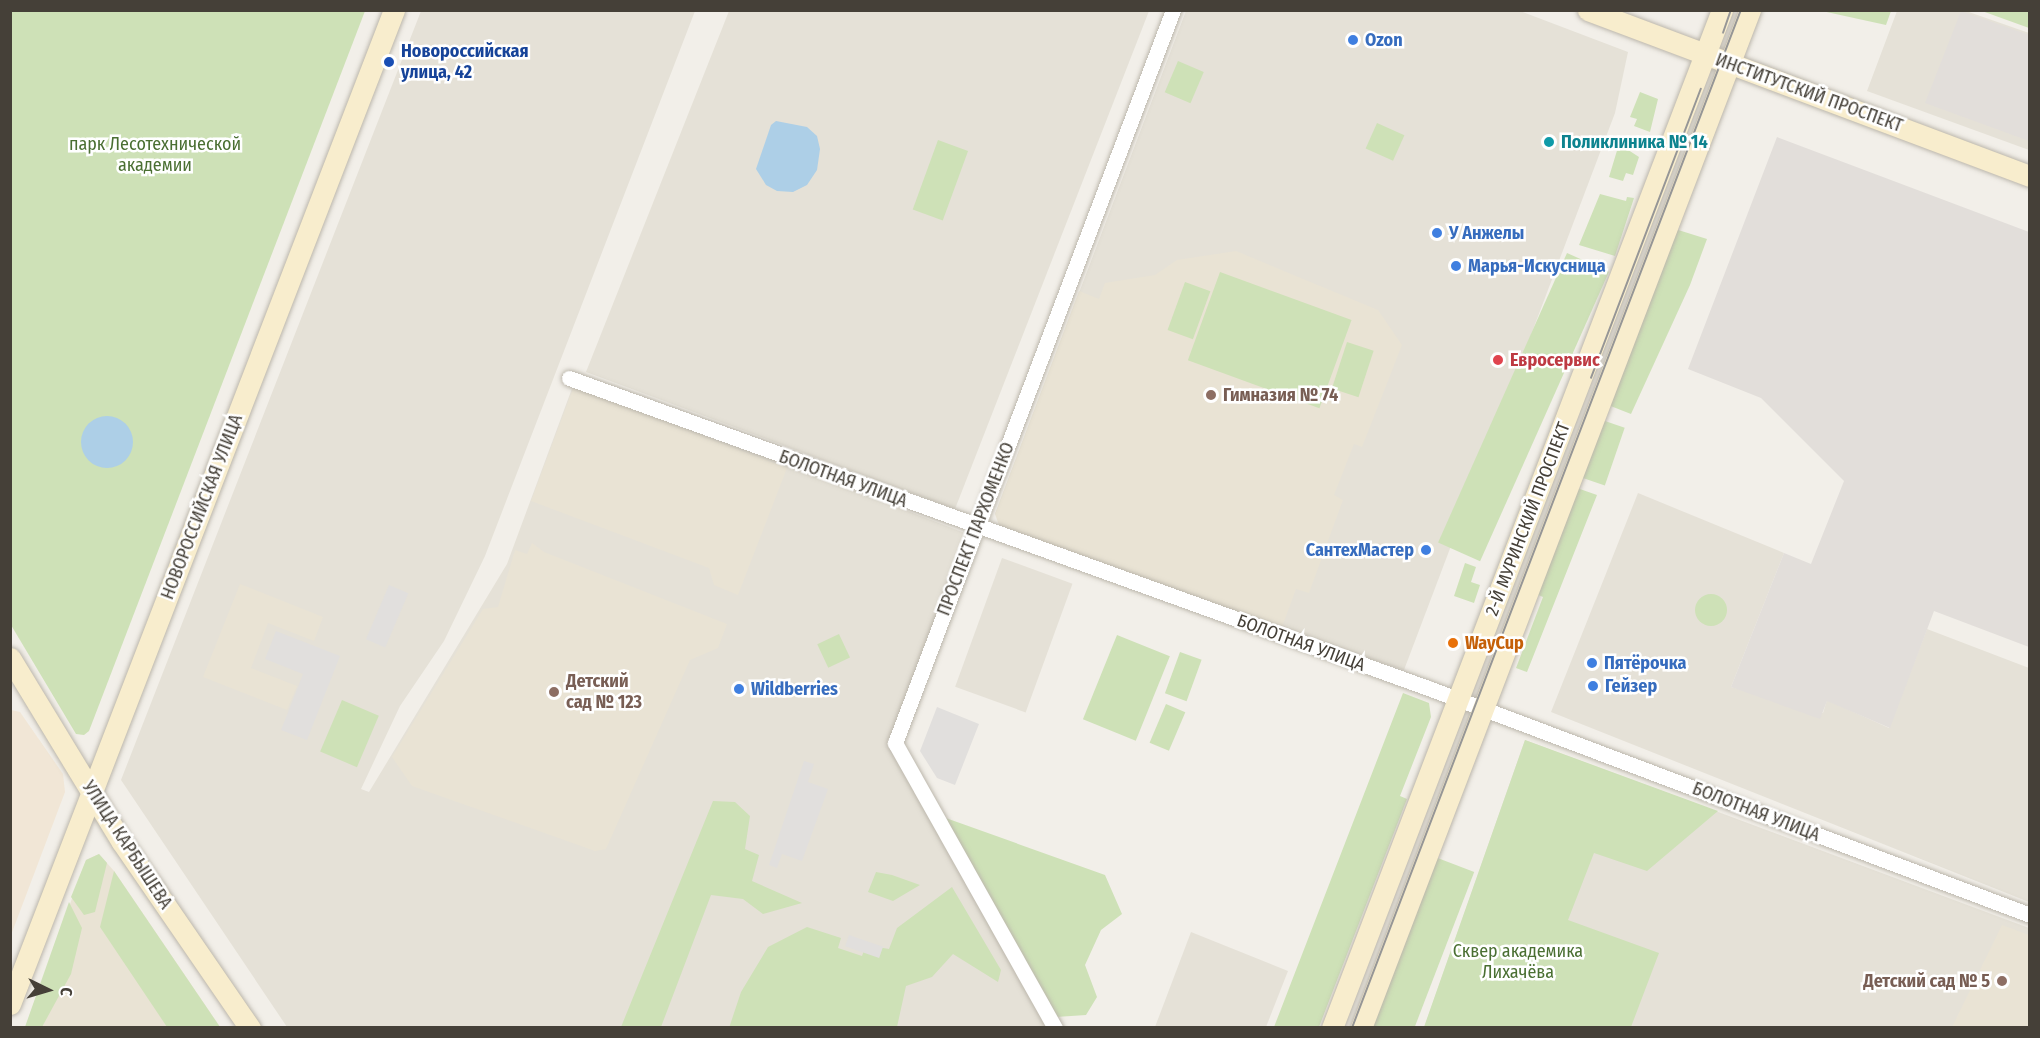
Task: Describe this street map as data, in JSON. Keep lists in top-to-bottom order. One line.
{"streets":{"main road":["ИНСТИТУТСКИЙ ПРОСПЕКТ","НОВОРОССИЙСКАЯ УЛИЦА","2-Й МУРИНСКИЙ ПРОСПЕКТ","УЛИЦА КАРБЫШЕВА"],"street":["БОЛОТНАЯ УЛИЦА","ПРОСПЕКТ ПАРХОМЕНКО"]},"crossings":[["ИНСТИТУТСКИЙ ПРОСПЕКТ","2-Й МУРИНСКИЙ ПРОСПЕКТ"],["БОЛОТНАЯ УЛИЦА","2-Й МУРИНСКИЙ ПРОСПЕКТ"],["БОЛОТНАЯ УЛИЦА","ПРОСПЕКТ ПАРХОМЕНКО"],["НОВОРОССИЙСКАЯ УЛИЦА","УЛИЦА КАРБЫШЕВА"]],"parks":["парк Лесотехнической академии","Сквер академика Лихачёва"],"places":["Ozon","Новороссийская улица, 42","Поликлиника № 14","У Анжелы","Марья-Искусница","Евросервис","Гимназия № 74","СантехМастер","WayCup","Пятёрочка","Гейзер","Wildberries","Детский сад № 123","Детский сад № 5"],"north":"right"}
